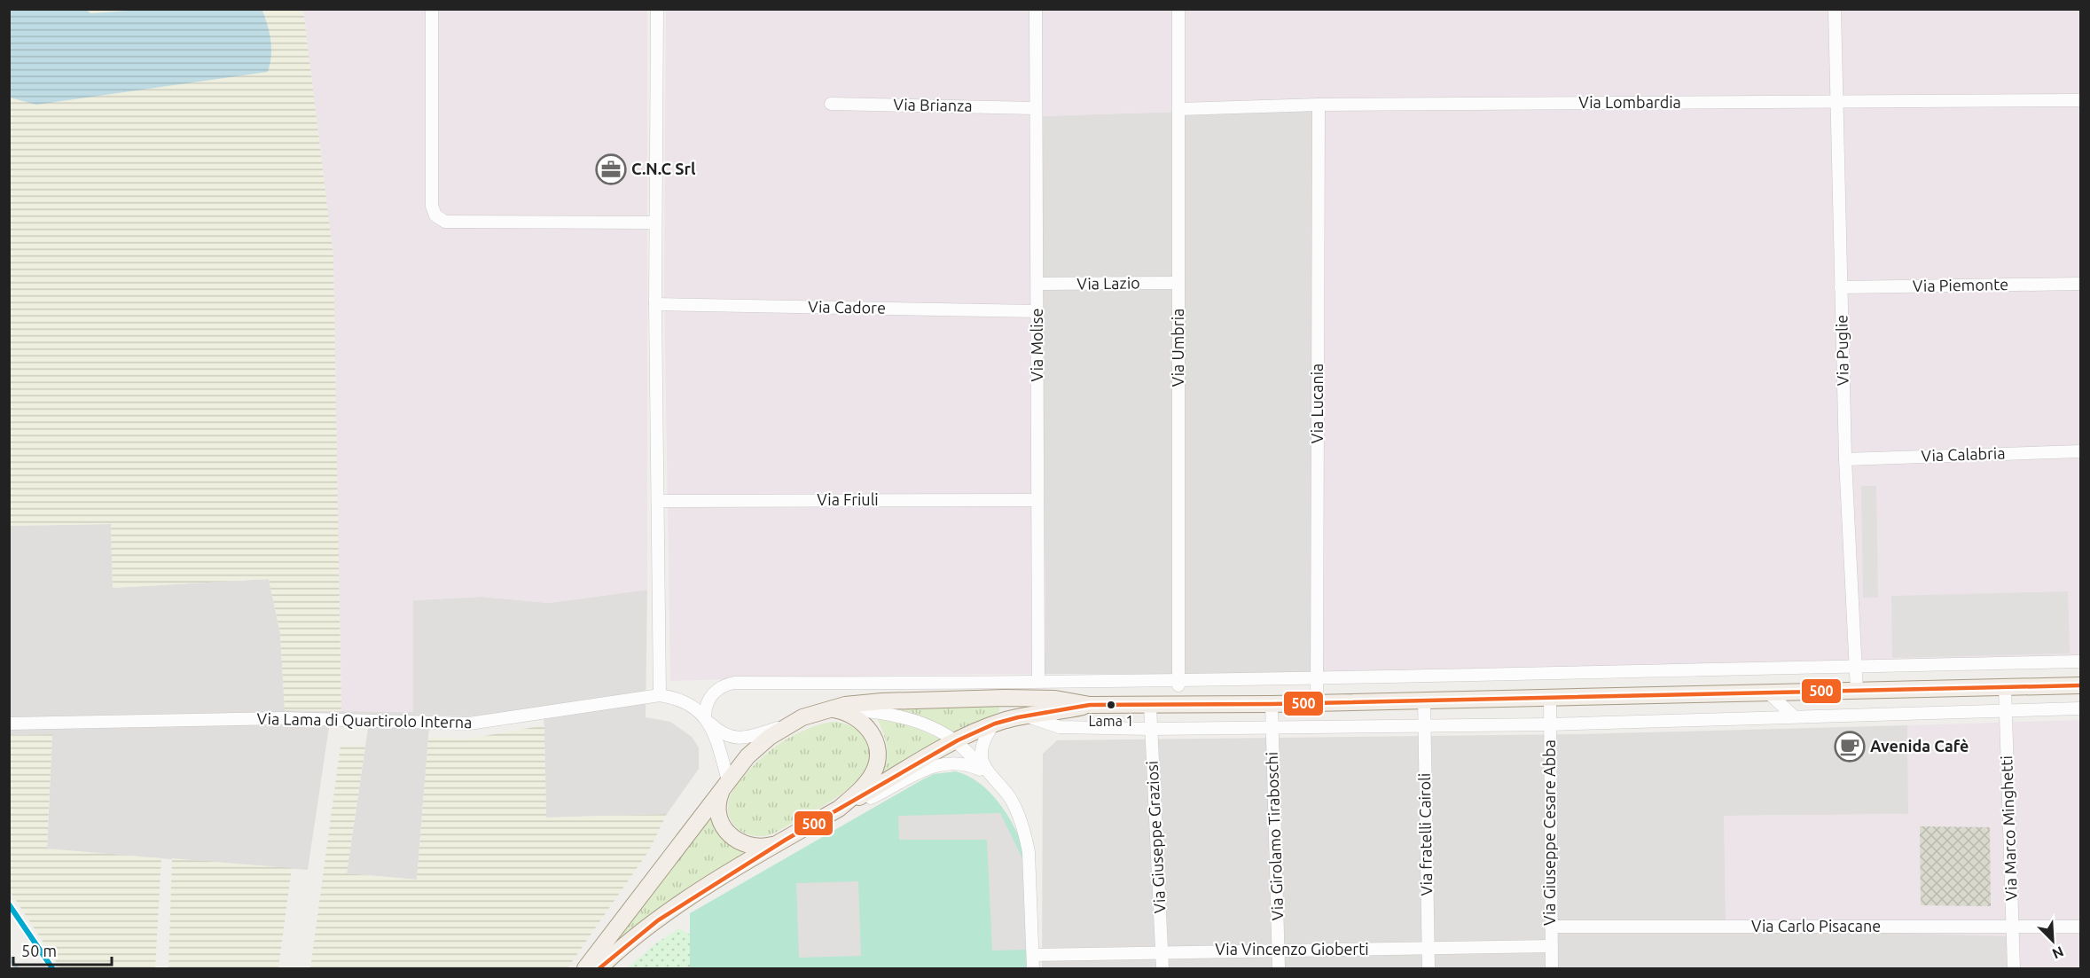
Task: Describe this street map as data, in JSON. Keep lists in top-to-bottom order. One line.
{"streets":{"street":["Via Lombardia","Via Brianza","Via Lazio","Via Piemonte","Via Cadore","Via Molise","Via Umbria","Via Puglie","Via Lucania","Via Calabria","Via Friuli","Via Lama di Quartirolo Interna","Via Marco Minghetti","Via Giuseppe Cesare Abba","Via fratelli Cairoli","Via Girolamo Tiraboschi","Via Giuseppe Graziosi","Via Carlo Pisacane","Via Vincenzo Gioberti"]},"crossings":[["Via Lombardia","Via Umbria"],["Via Lombardia","Via Puglie"],["Via Lombardia","Via Lucania"],["Via Brianza","Via Molise"],["Via Lazio","Via Molise"],["Via Lazio","Via Umbria"],["Via Piemonte","Via Puglie"],["Via Cadore","Via Molise"],["Via Molise","Via Friuli"],["Via Puglie","Via Calabria"],["Via Marco Minghetti","Via Carlo Pisacane"],["Via Giuseppe Cesare Abba","Via Carlo Pisacane"],["Via Giuseppe Cesare Abba","Via Vincenzo Gioberti"],["Via fratelli Cairoli","Via Vincenzo Gioberti"],["Via Girolamo Tiraboschi","Via Vincenzo Gioberti"],["Via Giuseppe Graziosi","Via Vincenzo Gioberti"]],"places":{"office":["C.N.C Srl"],"other":["Lama 1"],"cafe":["Avenida Cafè"]},"lines":["transit line 500"],"scale_bar":"50 m","north":"bottom right"}
